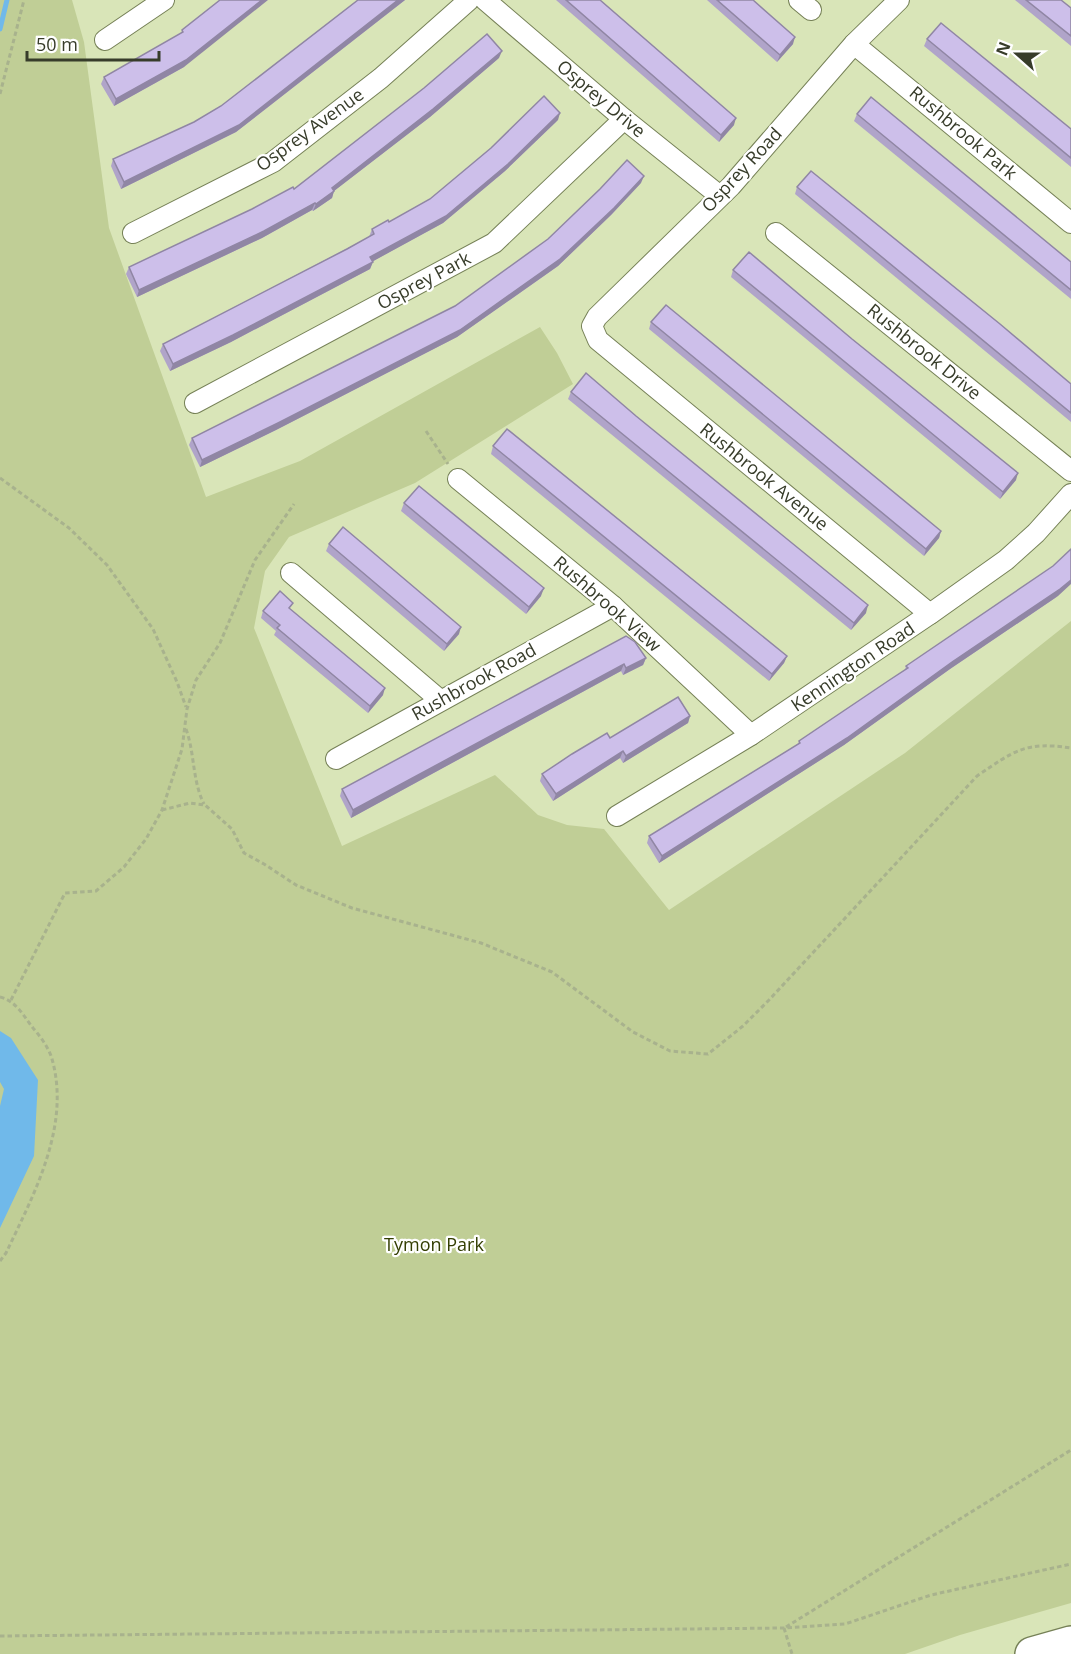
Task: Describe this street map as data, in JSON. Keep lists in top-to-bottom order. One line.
{"streets":{"street":["Osprey Drive","Osprey Avenue","Rushbrook Park","Osprey Road","Osprey Park","Rushbrook Drive","Rushbrook Avenue","Rushbrook View","Kennington Road","Rushbrook Road"]},"crossings":[["Osprey Drive","Osprey Road"],["Osprey Drive","Osprey Park"],["Rushbrook Park","Osprey Road"],["Osprey Road","Rushbrook Avenue"],["Rushbrook Avenue","Kennington Road"],["Rushbrook View","Kennington Road"],["Rushbrook View","Rushbrook Road"]],"parks":["Tymon Park"],"scale_bar":"50 m","north":"left"}
